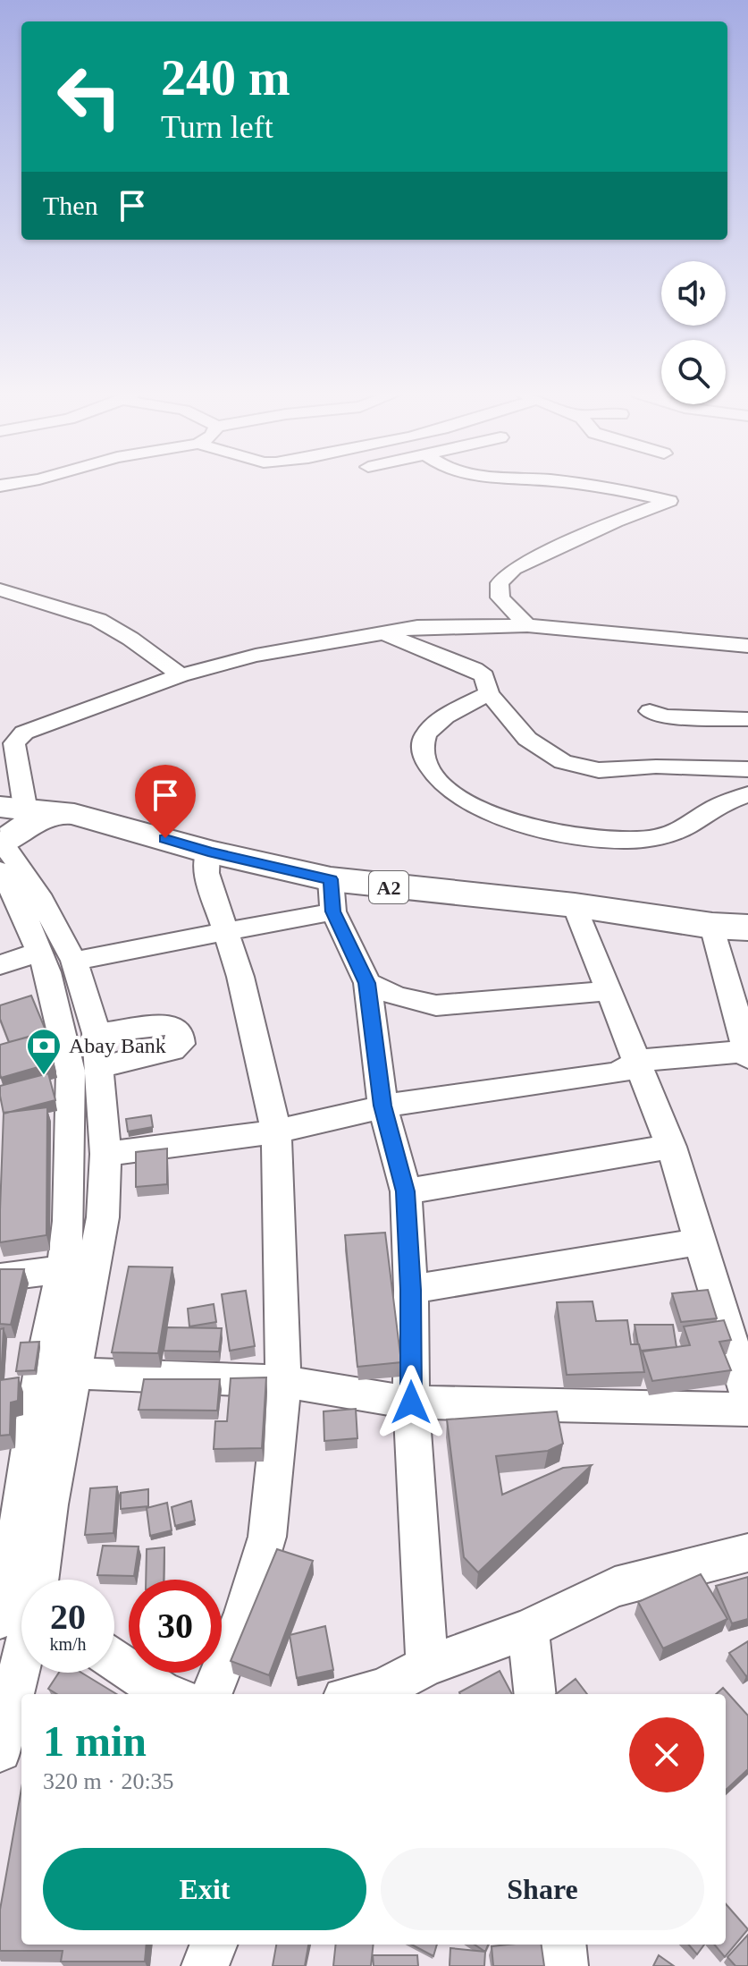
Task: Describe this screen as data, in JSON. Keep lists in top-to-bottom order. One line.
{"streets":{"highway":["A2"]},"places":{"bank":["Abay Bank"]},"page":{"turn":["240 m","Turn left"],"then":"Then","speed":"20 km/h","limit":"30","heading":["1 min","320 m · 20:35"],"buttons":["Exit","Share"]}}
